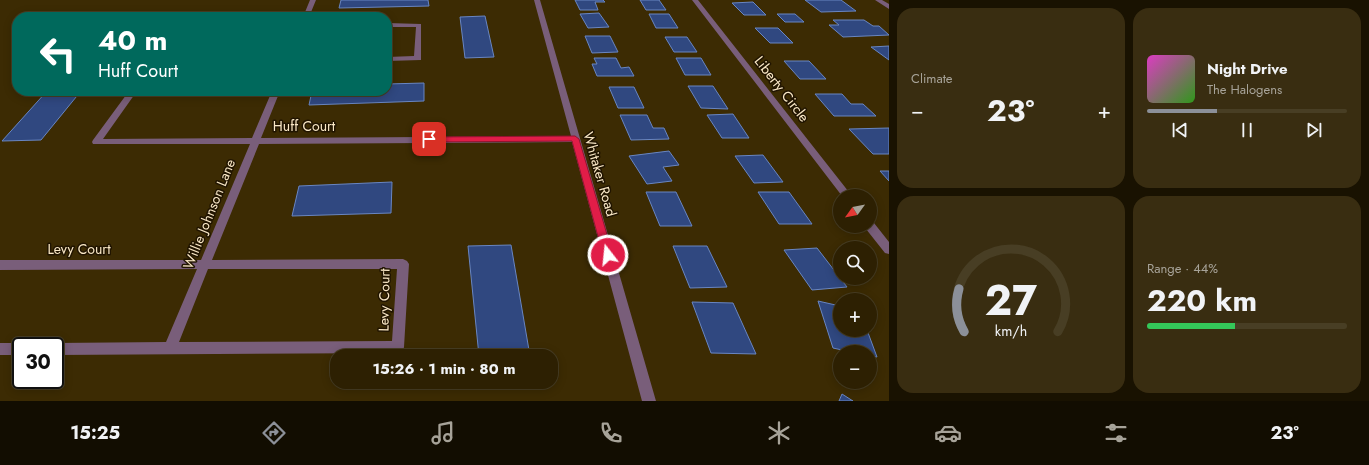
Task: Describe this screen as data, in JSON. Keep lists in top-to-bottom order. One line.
{"streets":{"street":["Liberty Circle","Huff Court","Whitaker Road","Willie Johnson Lane","Levy Court"]},"crossings":[["Huff Court","Whitaker Road"],["Huff Court","Willie Johnson Lane"],["Willie Johnson Lane","Levy Court"]],"north":"bottom left","page":{"tile":["Climate",["Range · 44%","220 km"]],"turn":["40 m","Huff Court"],"song":["Night Drive","The Halogens"],"heat":["−","23°","+"],"map_buttons":["+","−"],"limit":"30","trip":"15:26 · 1 min · 80 m","tabs":["15:25","23°"],"gauge":["27","km/h"]}}
